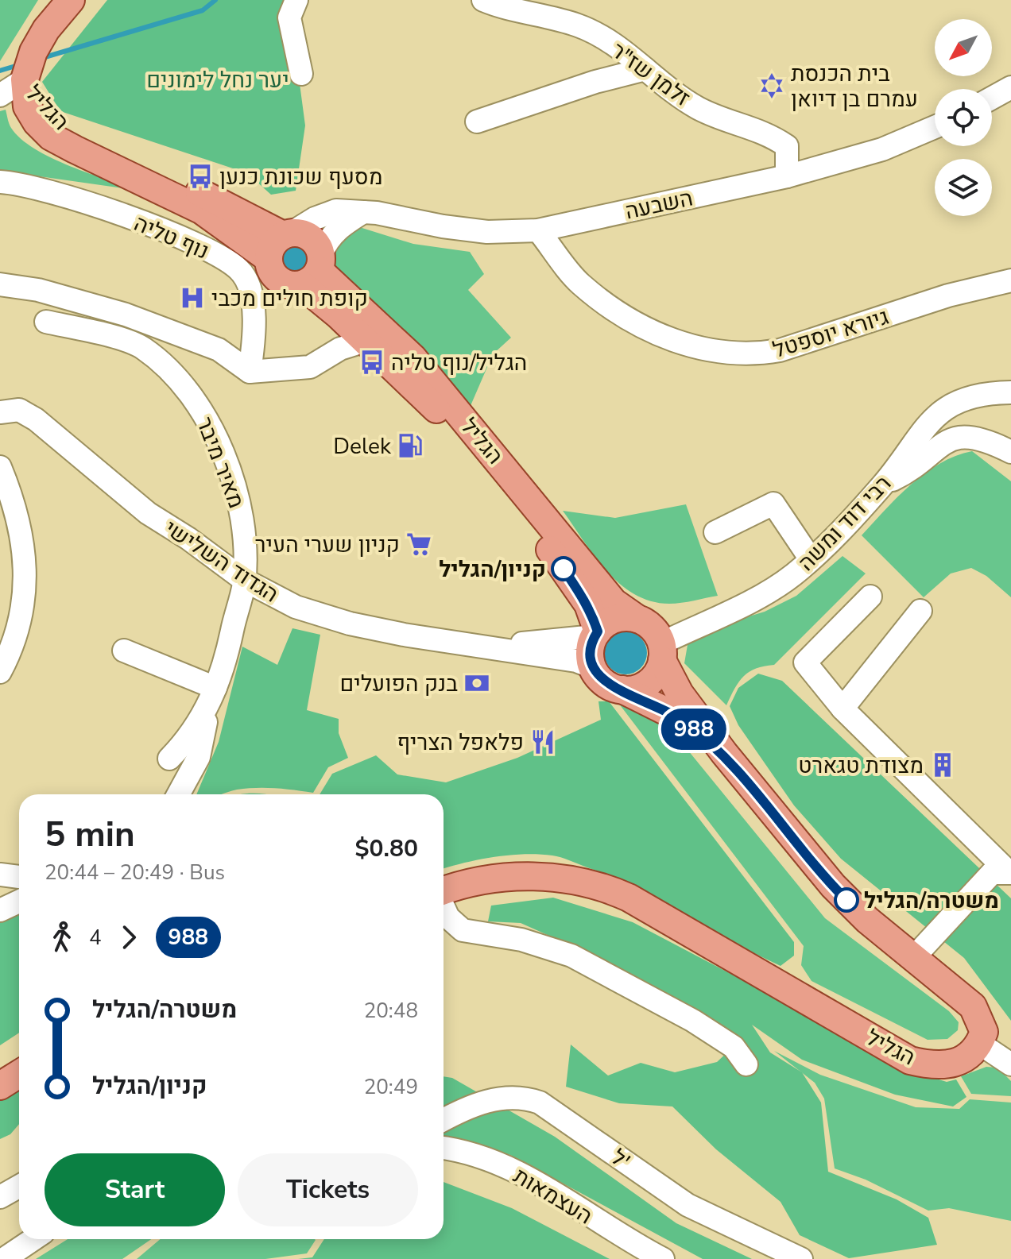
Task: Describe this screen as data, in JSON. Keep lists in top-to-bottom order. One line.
{"streets":{"main road":["הגליל"],"street":["זלמן שז\"ר","השבעה","נוף טליה","גיורא יוספטל","מאיר מיבר","רבי דוד ומשה","הגדוד השלישי","ל'","העצמאות"]},"crossings":[["זלמן שז\"ר","השבעה"],["הגליל","השבעה"],["הגליל","רבי דוד ומשה"],["הגליל","הגדוד השלישי"],["השבעה","גיורא יוספטל"],["מאיר מיבר","הגדוד השלישי"],["רבי דוד ומשה","הגדוד השלישי"]],"parks":["יער נחל לימונים"],"places":{"synagogue":["בית הכנסת עמרם בן דיואן"],"bus stop":["מסעף שכונת כנען","הגליל/נוף טליה"],"hospital":["קופת חולים מכבי"],"fuel station":["Delek"],"supermarket":["קניון שערי העיר"],"other":["קניון/הגליל","משטרה/הגליל"],"bank":["בנק הפועלים"],"restaurant":["פלאפל הצריף"],"building":["מצודת טגארט"]},"lines":["bus line 988"],"north":"bottom left","page":{"on_map":"988","heading":["5 min","20:44 – 20:49 · Bus","$0.80"],"legs":["4","988"],"list":[{"name":"משטרה/הגליל","value":"20:48"},{"name":"קניון/הגליל","value":"20:49"}],"buttons":["Start","Tickets"]}}
